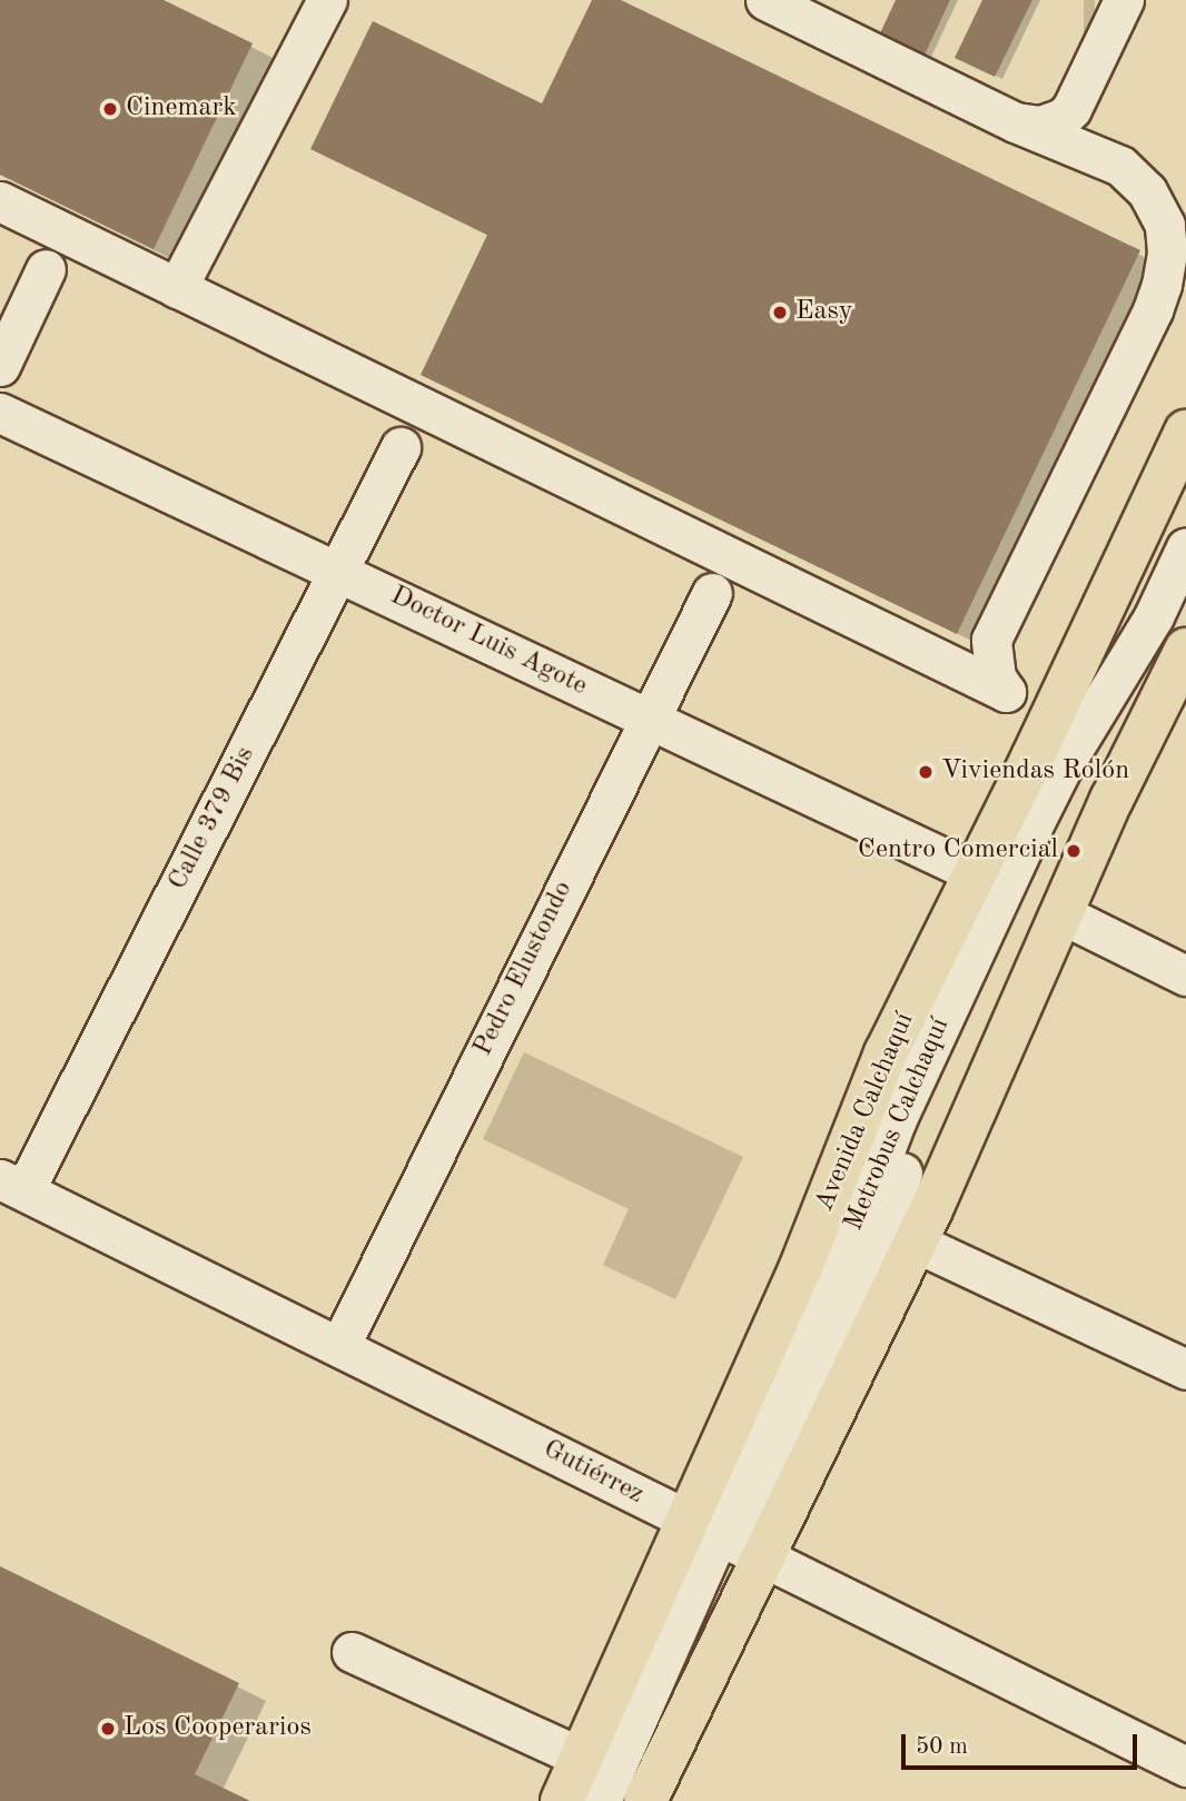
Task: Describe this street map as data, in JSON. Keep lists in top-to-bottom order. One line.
{"streets":{"main road":["Avenida Calchaquí"],"street":["Doctor Luis Agote","Calle 379 Bis","Pedro Elustondo","Metrobus Calchaquí","Gutiérrez"]},"crossings":[["Doctor Luis Agote","Calle 379 Bis"],["Doctor Luis Agote","Pedro Elustondo"],["Doctor Luis Agote","Avenida Calchaquí"],["Calle 379 Bis","Gutiérrez"],["Pedro Elustondo","Gutiérrez"],["Avenida Calchaquí","Metrobus Calchaquí"],["Avenida Calchaquí","Gutiérrez"],["Metrobus Calchaquí","Gutiérrez"]],"places":["Cinemark","Easy","Viviendas Rolón","Centro Comercial","Los Cooperarios"],"scale_bar":"50 m"}
